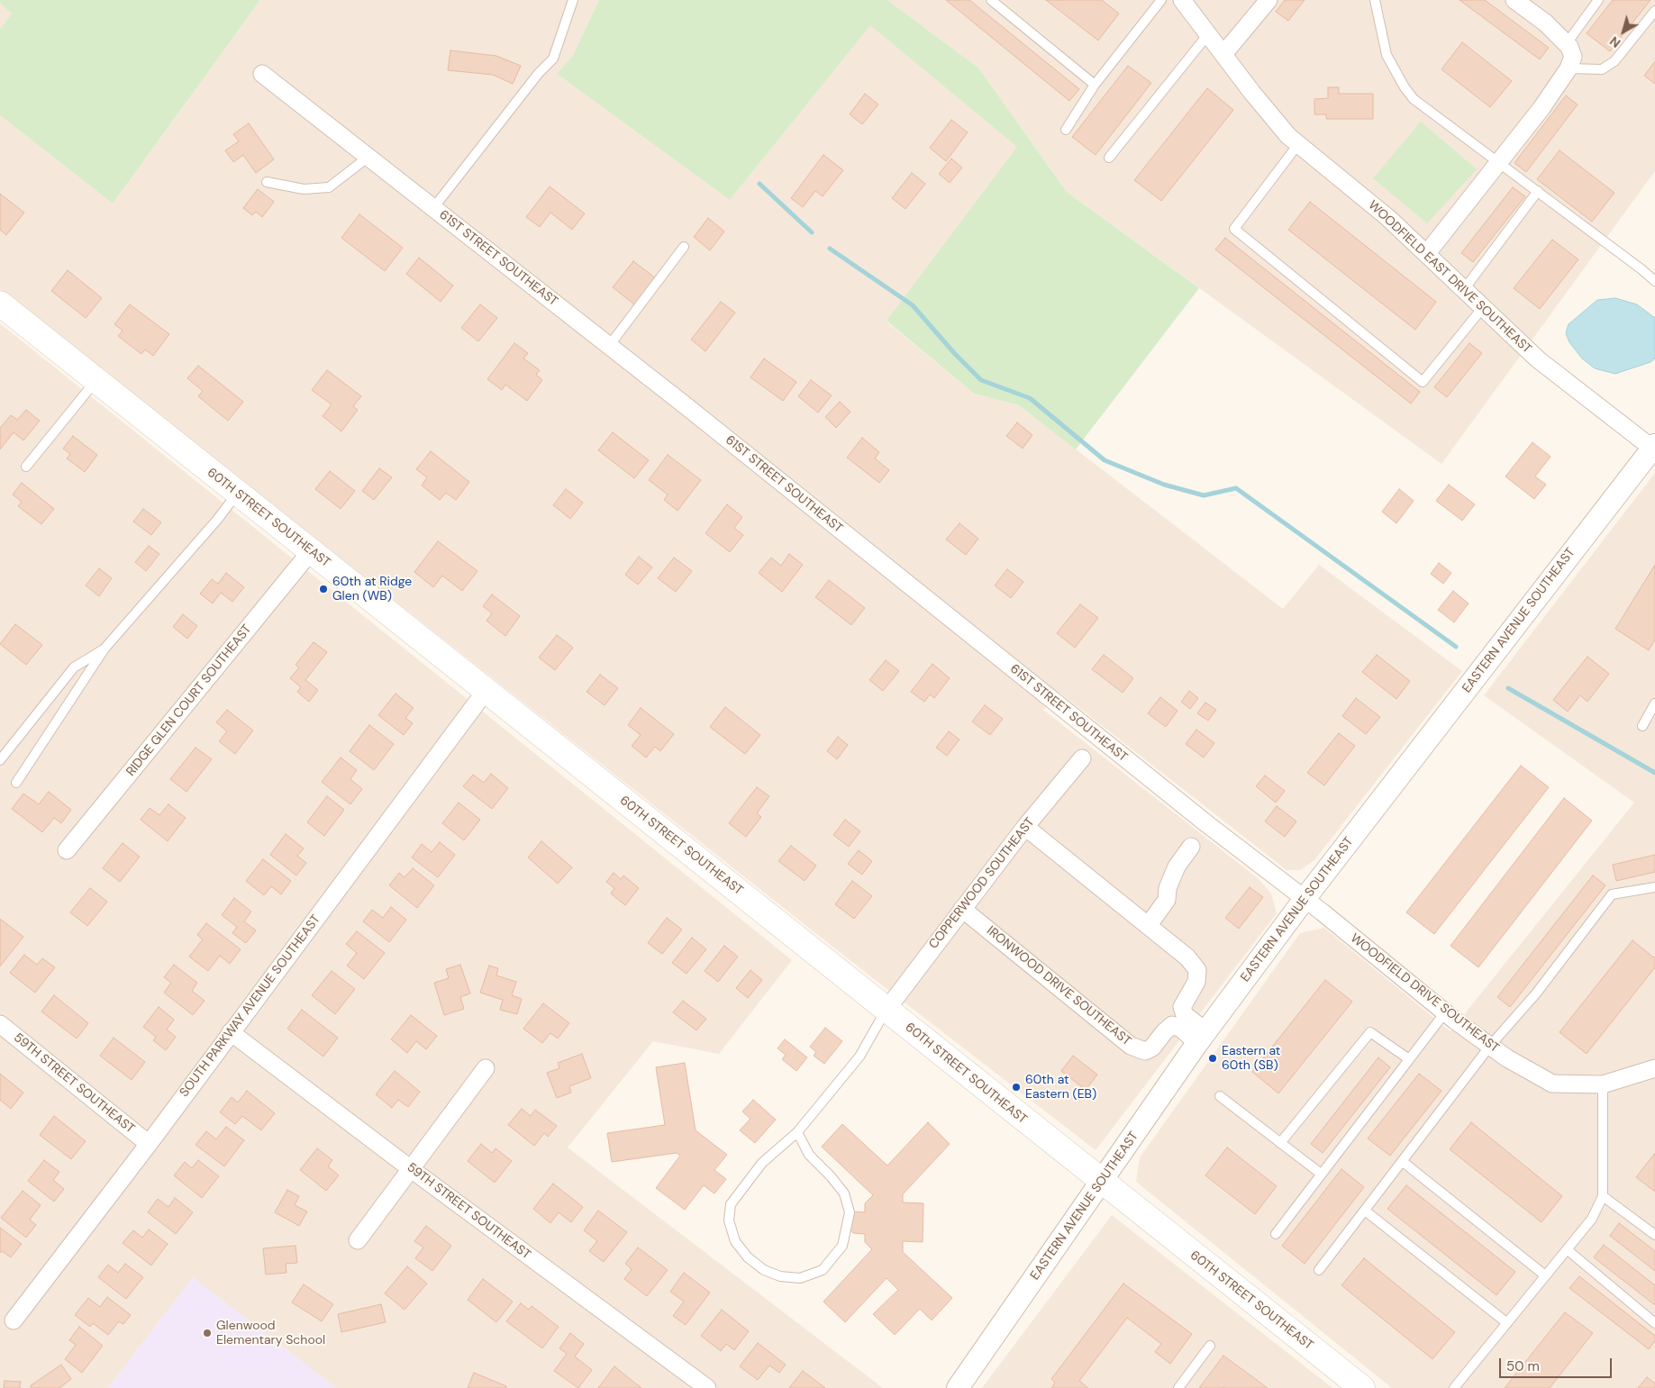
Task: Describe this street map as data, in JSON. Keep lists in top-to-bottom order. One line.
{"streets":{"main road":["60TH STREET SOUTHEAST"],"street":["61ST STREET SOUTHEAST","WOODFIELD EAST DRIVE SOUTHEAST","EASTERN AVENUE SOUTHEAST","RIDGE GLEN COURT SOUTHEAST","COPPERWOOD SOUTHEAST","IRONWOOD DRIVE SOUTHEAST","WOODFIELD DRIVE SOUTHEAST","SOUTH PARKWAY AVENUE SOUTHEAST","59TH STREET SOUTHEAST"]},"crossings":[["61ST STREET SOUTHEAST","EASTERN AVENUE SOUTHEAST"],["61ST STREET SOUTHEAST","WOODFIELD DRIVE SOUTHEAST"],["WOODFIELD EAST DRIVE SOUTHEAST","EASTERN AVENUE SOUTHEAST"],["60TH STREET SOUTHEAST","EASTERN AVENUE SOUTHEAST"],["60TH STREET SOUTHEAST","RIDGE GLEN COURT SOUTHEAST"],["60TH STREET SOUTHEAST","COPPERWOOD SOUTHEAST"],["60TH STREET SOUTHEAST","SOUTH PARKWAY AVENUE SOUTHEAST"],["EASTERN AVENUE SOUTHEAST","IRONWOOD DRIVE SOUTHEAST"],["EASTERN AVENUE SOUTHEAST","WOODFIELD DRIVE SOUTHEAST"],["COPPERWOOD SOUTHEAST","IRONWOOD DRIVE SOUTHEAST"],["SOUTH PARKWAY AVENUE SOUTHEAST","59TH STREET SOUTHEAST"]],"places":["60th at Ridge Glen (WB)","Eastern at 60th (SB)","60th at Eastern (EB)","Glenwood Elementary School"],"scale_bar":"50 m","north":"bottom left"}
